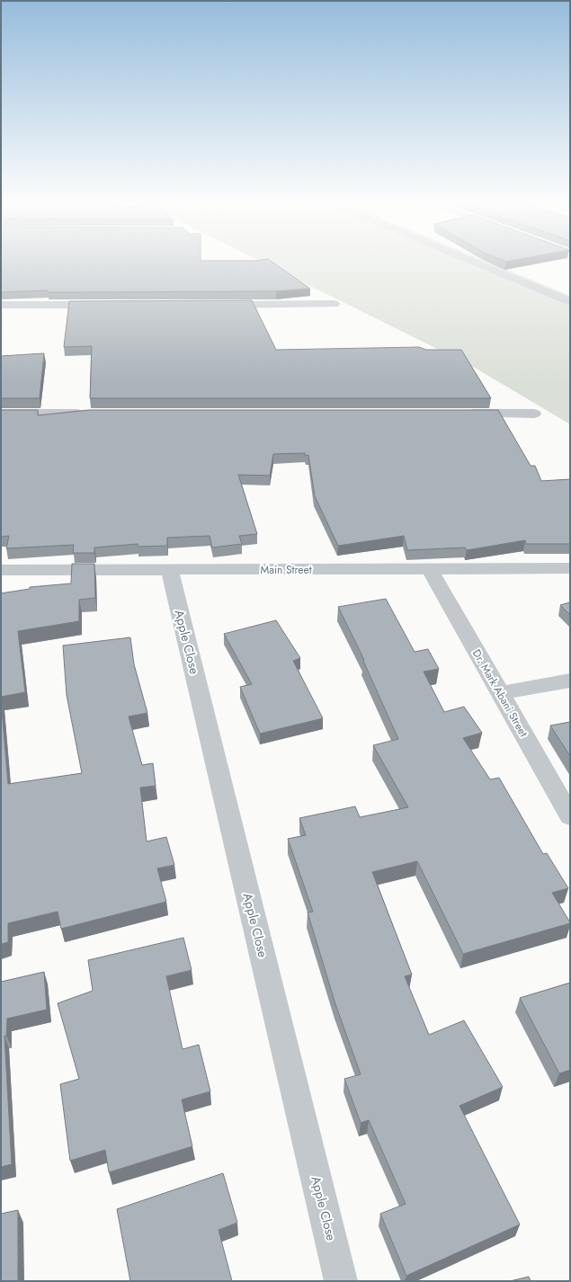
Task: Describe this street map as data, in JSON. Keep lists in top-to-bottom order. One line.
{"streets":{"street":["Main Street","Apple Close","Dr. Mark Abani Street"]},"crossings":[["Main Street","Apple Close"],["Main Street","Dr. Mark Abani Street"]]}
